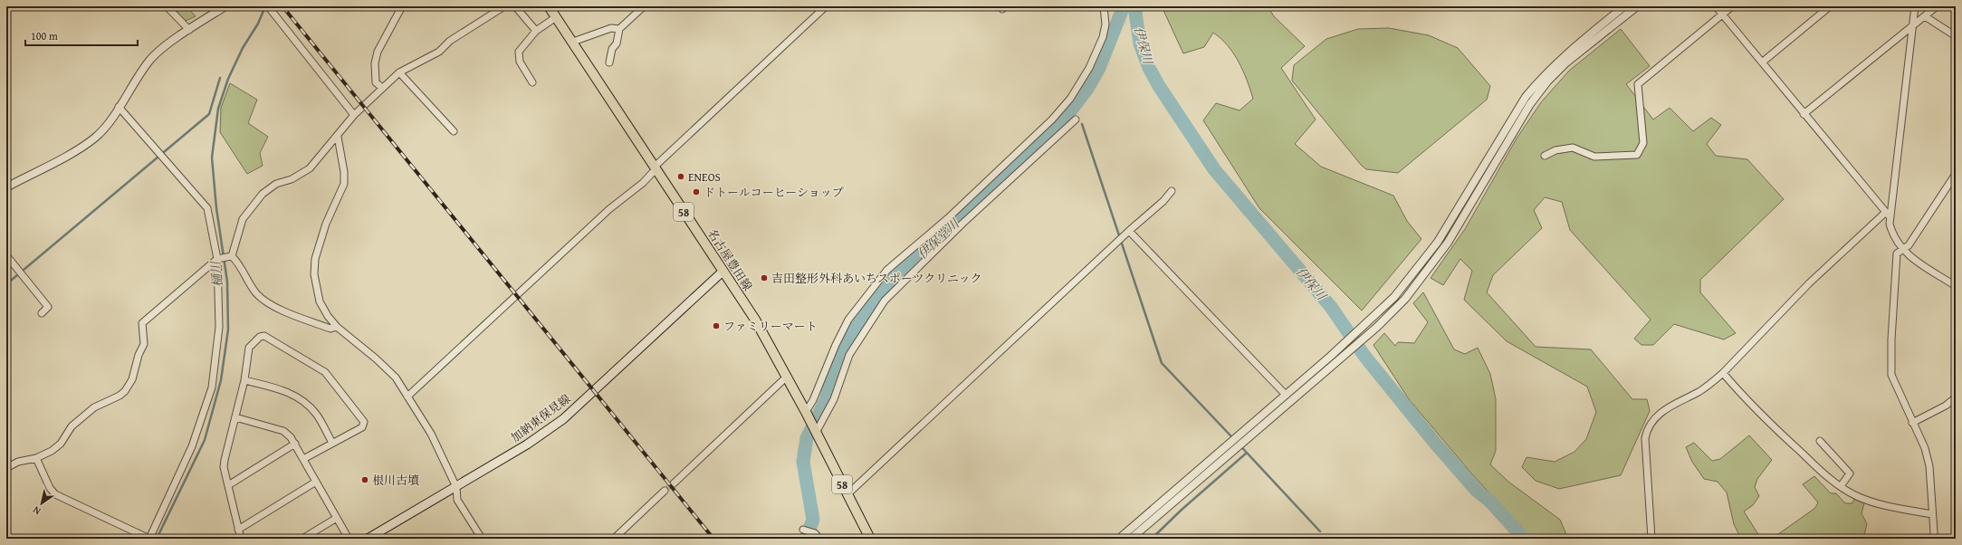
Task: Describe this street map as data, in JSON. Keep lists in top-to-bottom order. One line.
{"streets":{"main road":["58","名古屋豊田線","加納東保見線"]},"crossings":[["名古屋豊田線","加納東保見線"]],"water":["伊保川","伊保堂川","樋川"],"places":["ENEOS","ドトールコーヒーショップ","吉田整形外科あいちスポーツクリニック","ファミリーマート","根川古墳"],"scale_bar":"100 m","north":"bottom left"}
